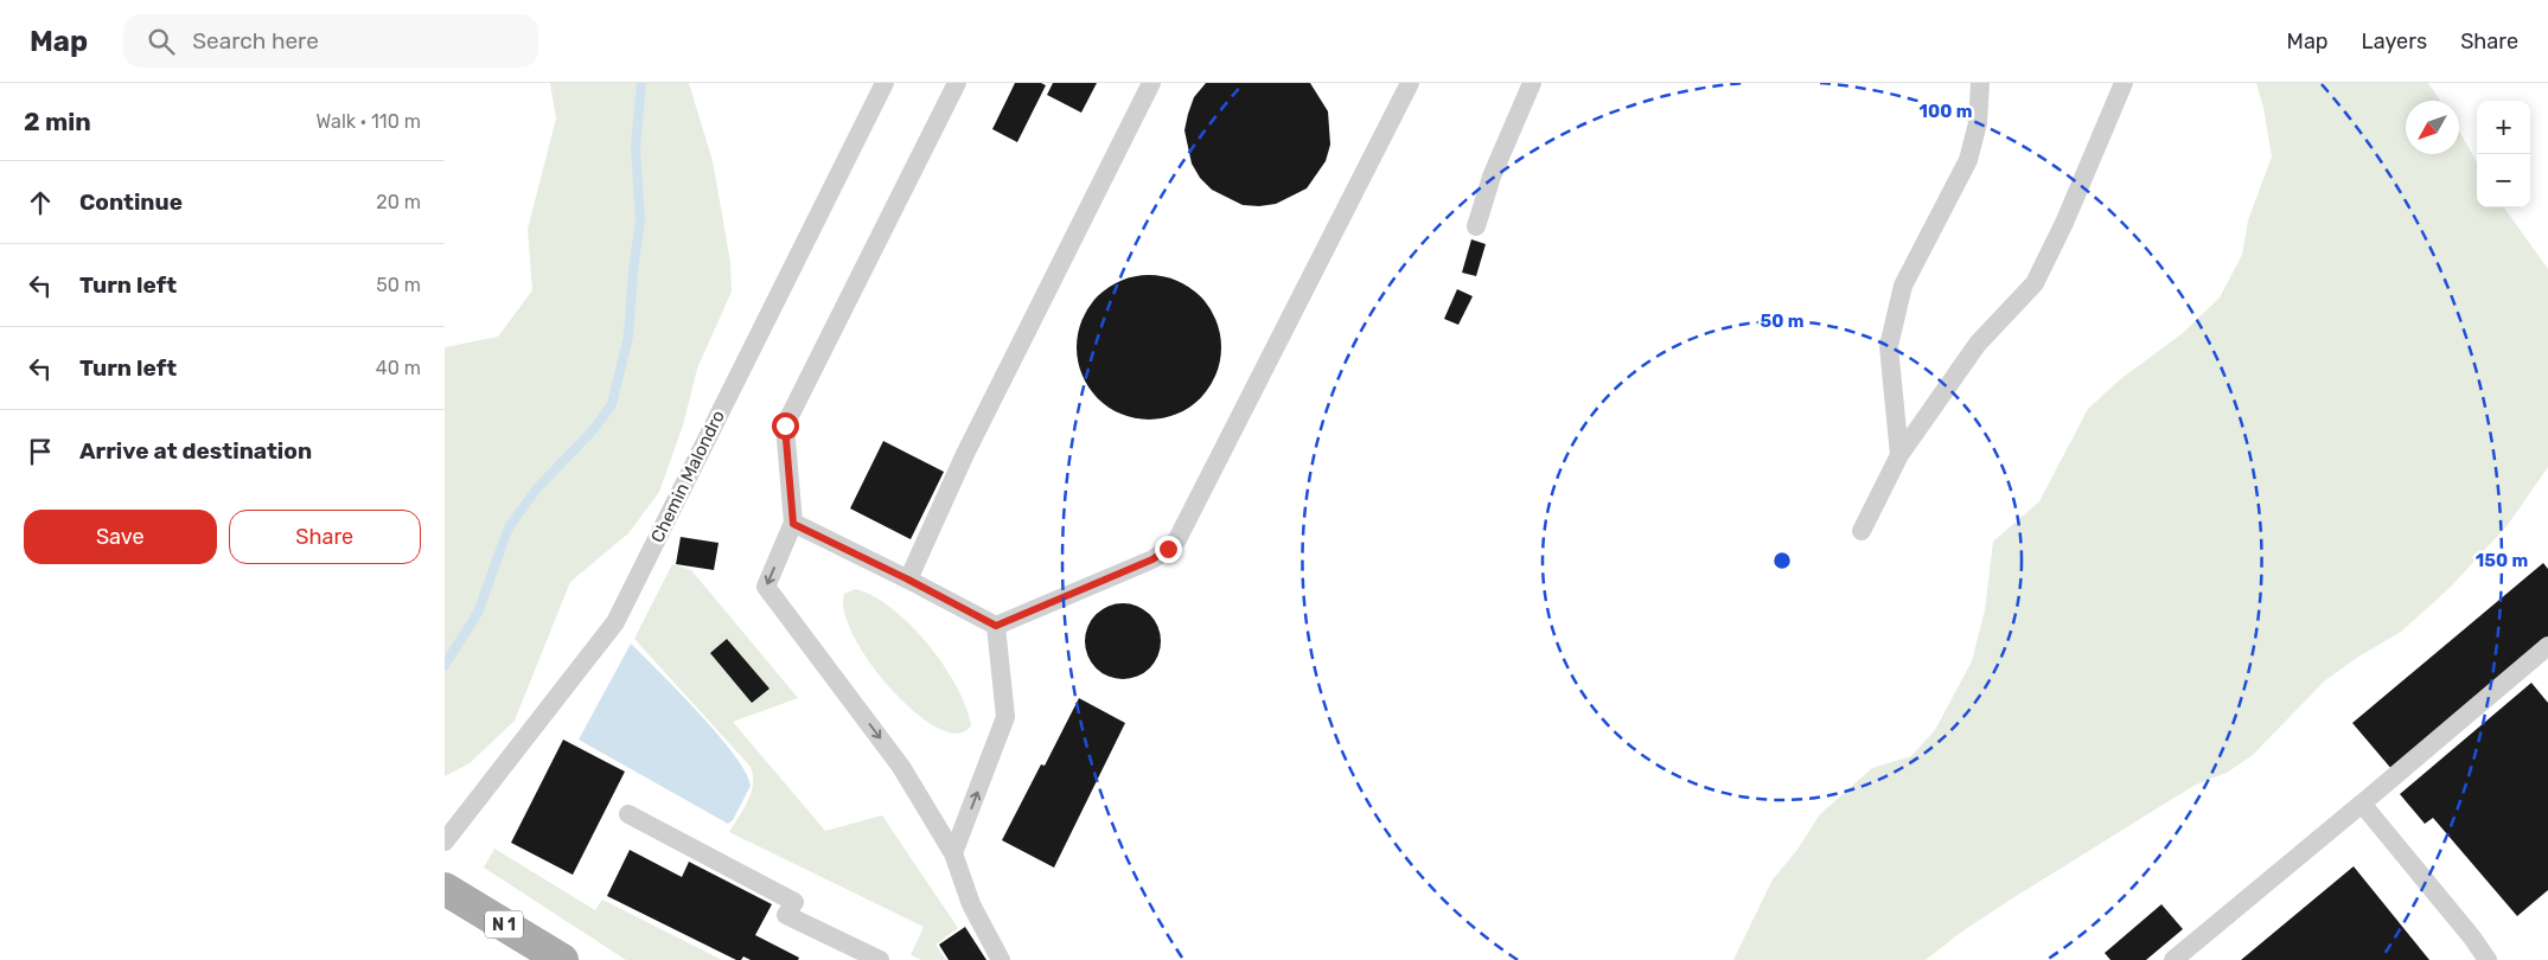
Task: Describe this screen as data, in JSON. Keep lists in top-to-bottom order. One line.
{"streets":{"main road":["N 1"],"lane":["Chemin Malondro"]},"north":"bottom left","page":{"header":"Map","search":"Search here","nav":["Map","Layers","Share"],"heading":["2 min","Walk · 110 m"],"map_buttons":["+","−"],"list":[["Continue","20 m"],["Turn left","50 m"],["Turn left","40 m"],"Arrive at destination"],"buttons":["Save","Share"]},"rings":["100 m","50 m","150 m"]}
